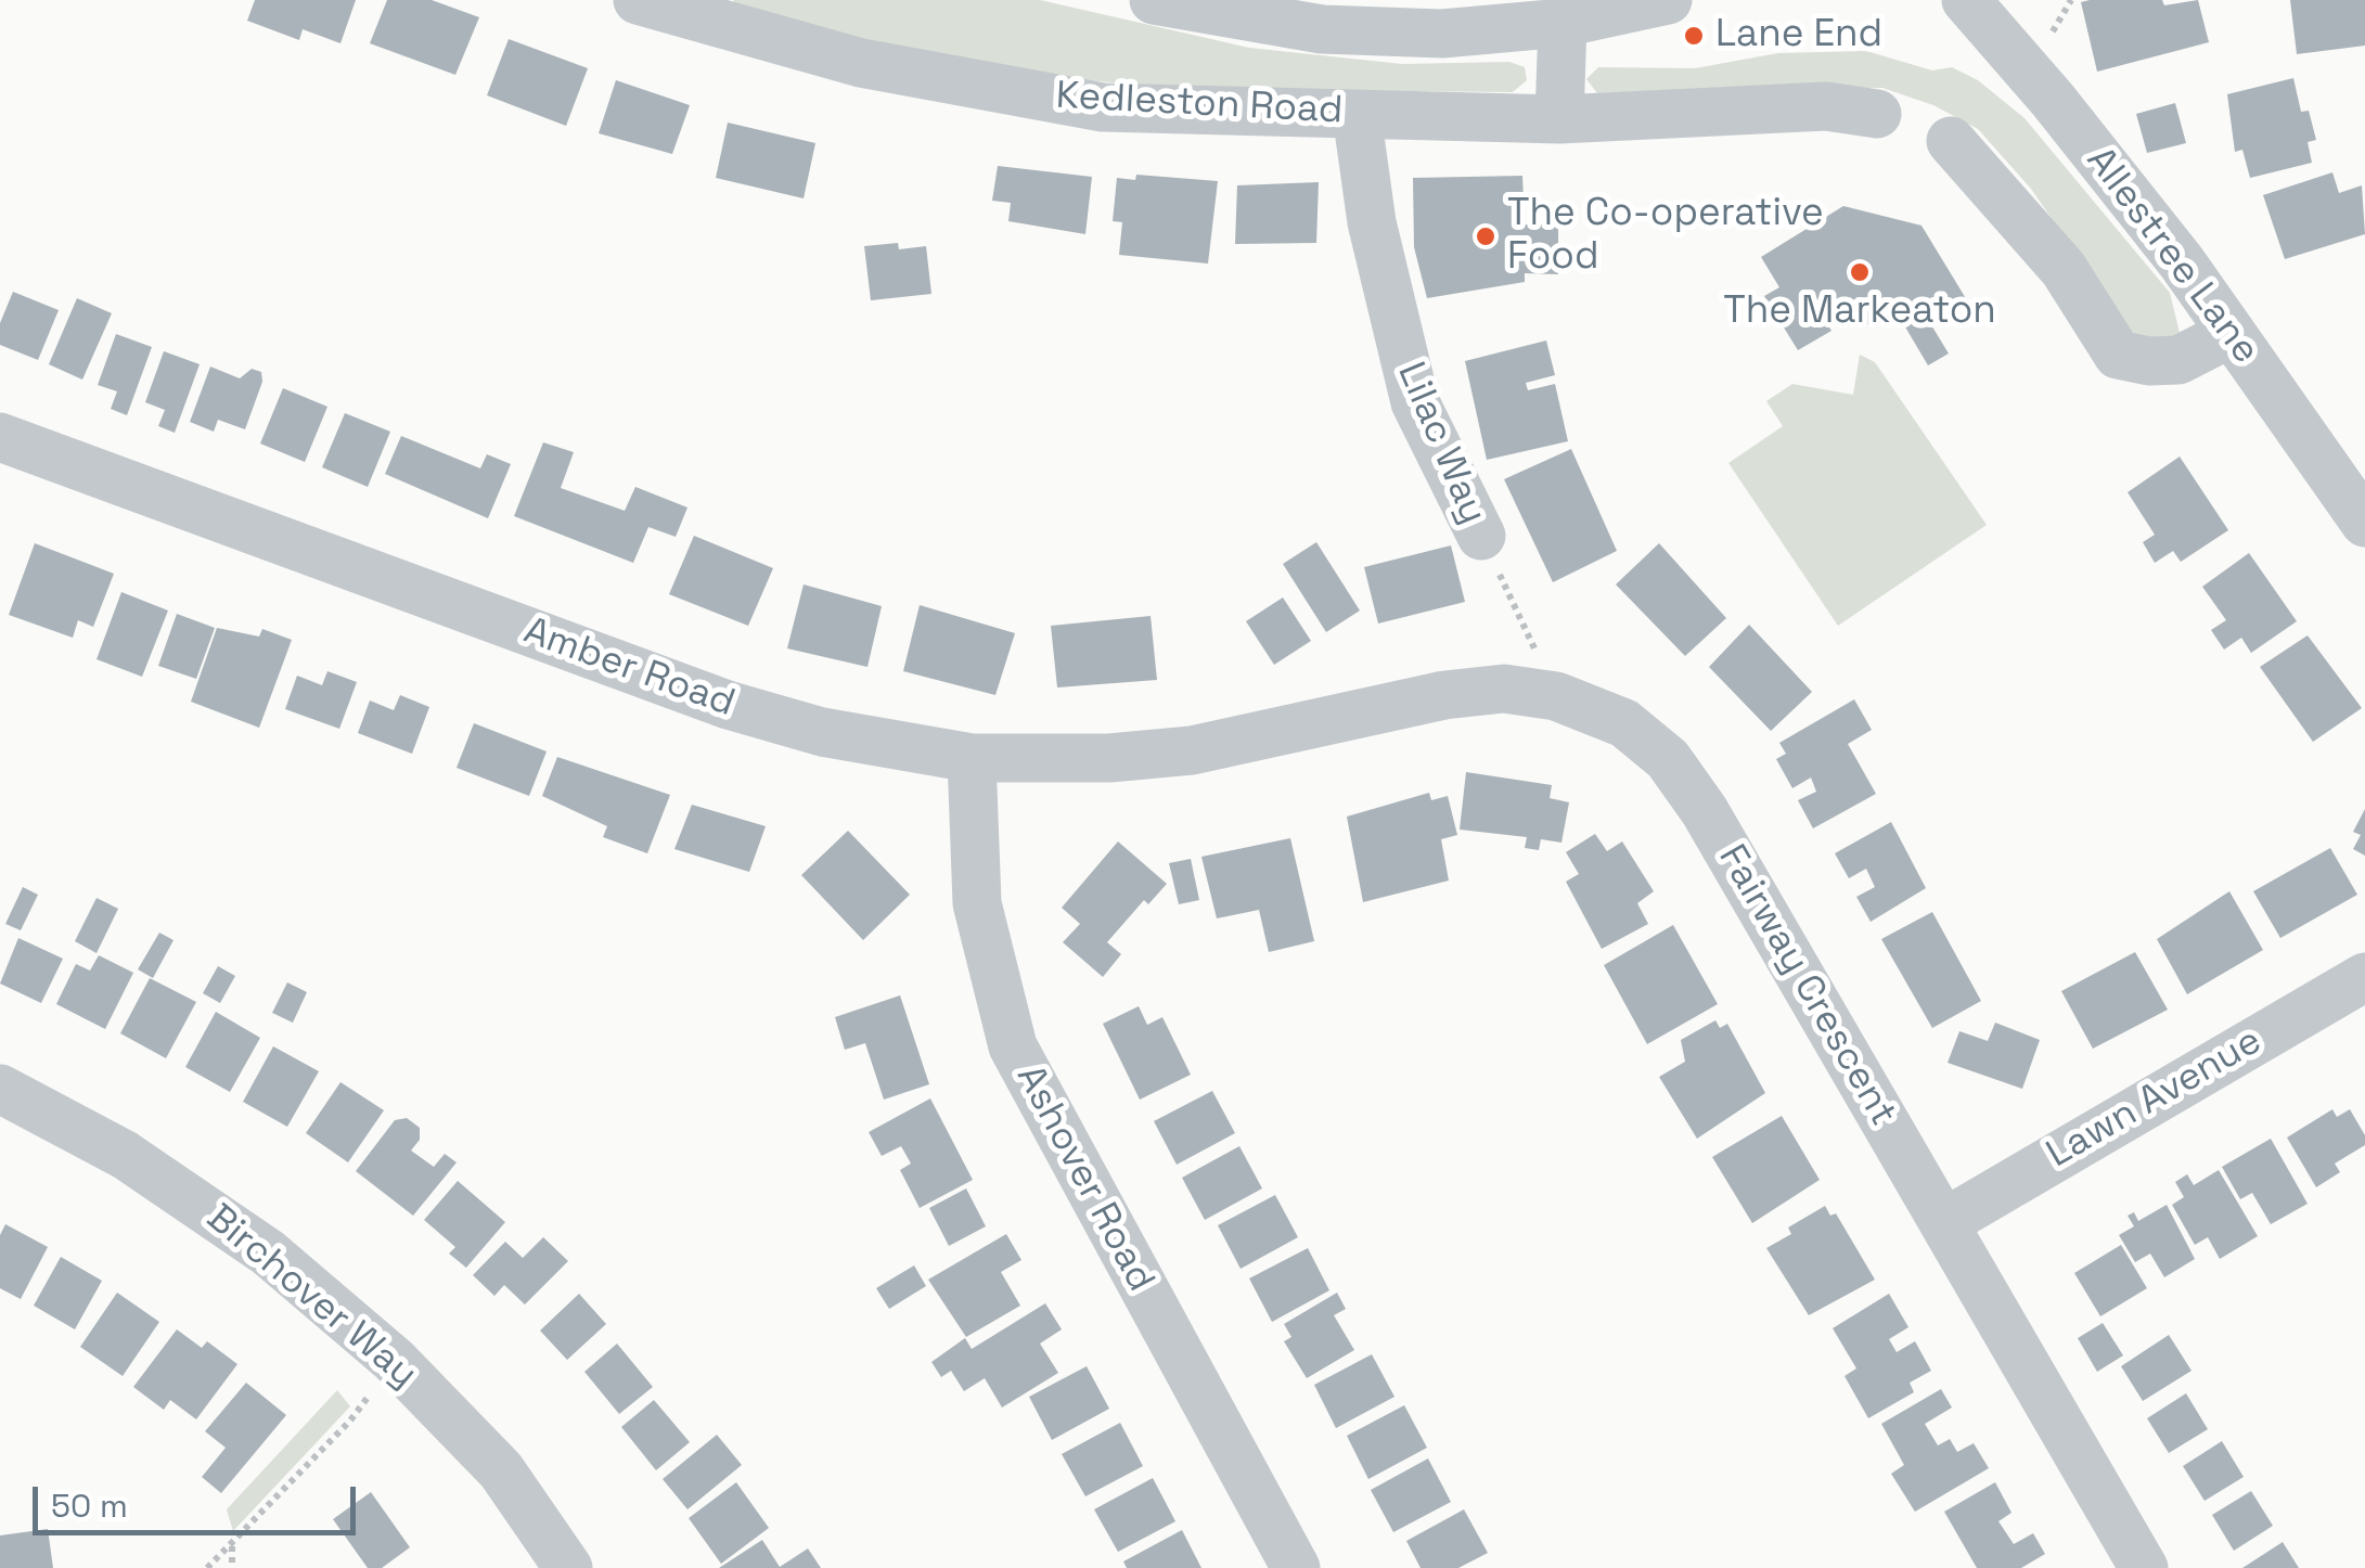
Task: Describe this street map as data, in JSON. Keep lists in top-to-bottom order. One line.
{"streets":{"street":["Kedleston Road","Allestree Lane","Lilac Way","Amber Road","Fairway Crescent","Lawn Avenue","Ashover Road","Birchover Way"]},"crossings":[["Kedleston Road","Lilac Way"],["Lilac Way","Fairway Crescent"],["Amber Road","Fairway Crescent"],["Amber Road","Ashover Road"],["Fairway Crescent","Lawn Avenue"]],"places":["Lane End","The Co-operative Food","The Markeaton"],"scale_bar":"50 m"}
